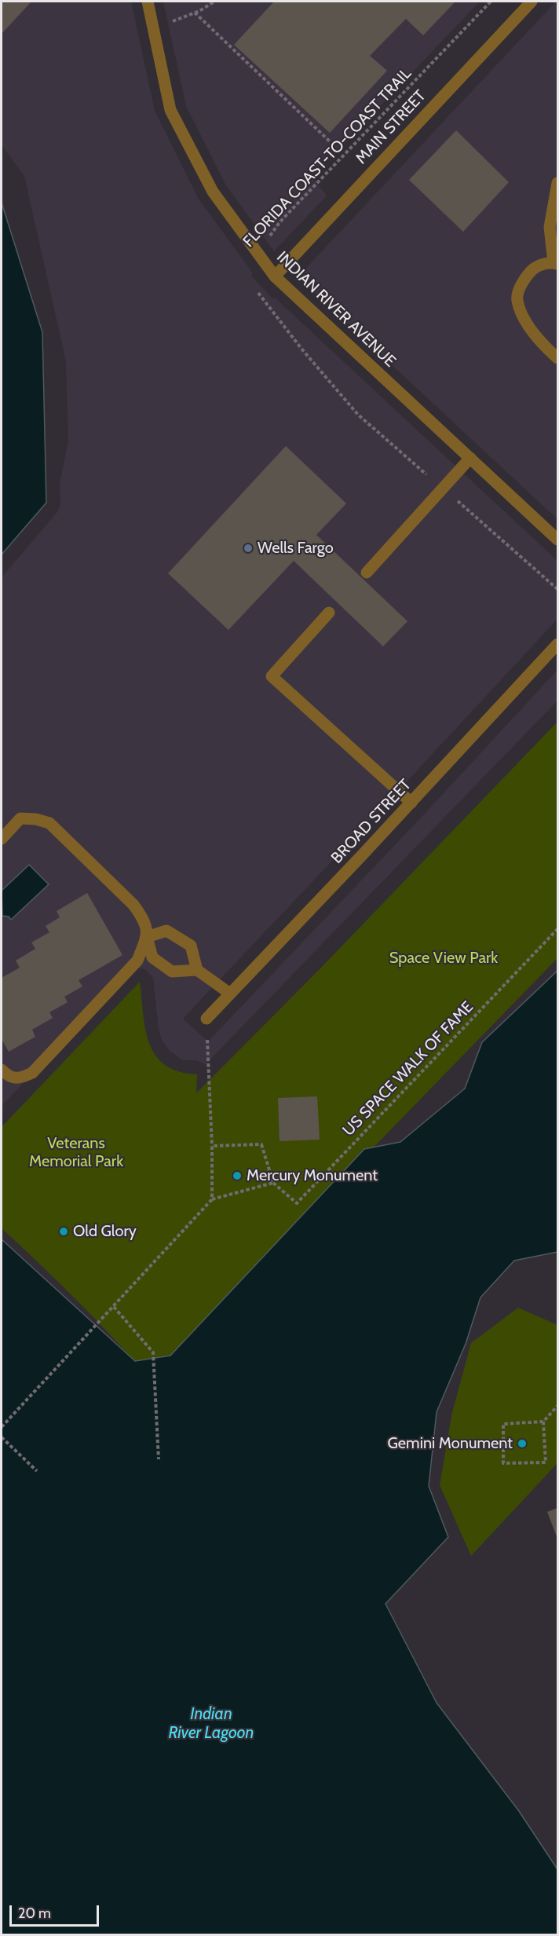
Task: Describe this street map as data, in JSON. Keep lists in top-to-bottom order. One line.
{"streets":{"street":["MAIN STREET","INDIAN RIVER AVENUE","BROAD STREET"],"path":["FLORIDA COAST-TO-COAST TRAIL","US SPACE WALK OF FAME"]},"crossings":[["MAIN STREET","INDIAN RIVER AVENUE"],["FLORIDA COAST-TO-COAST TRAIL","INDIAN RIVER AVENUE"]],"water":["Indian River Lagoon"],"parks":["Space View Park","Veterans Memorial Park"],"places":["Wells Fargo","Mercury Monument","Old Glory","Gemini Monument"],"scale_bar":"20 m"}
